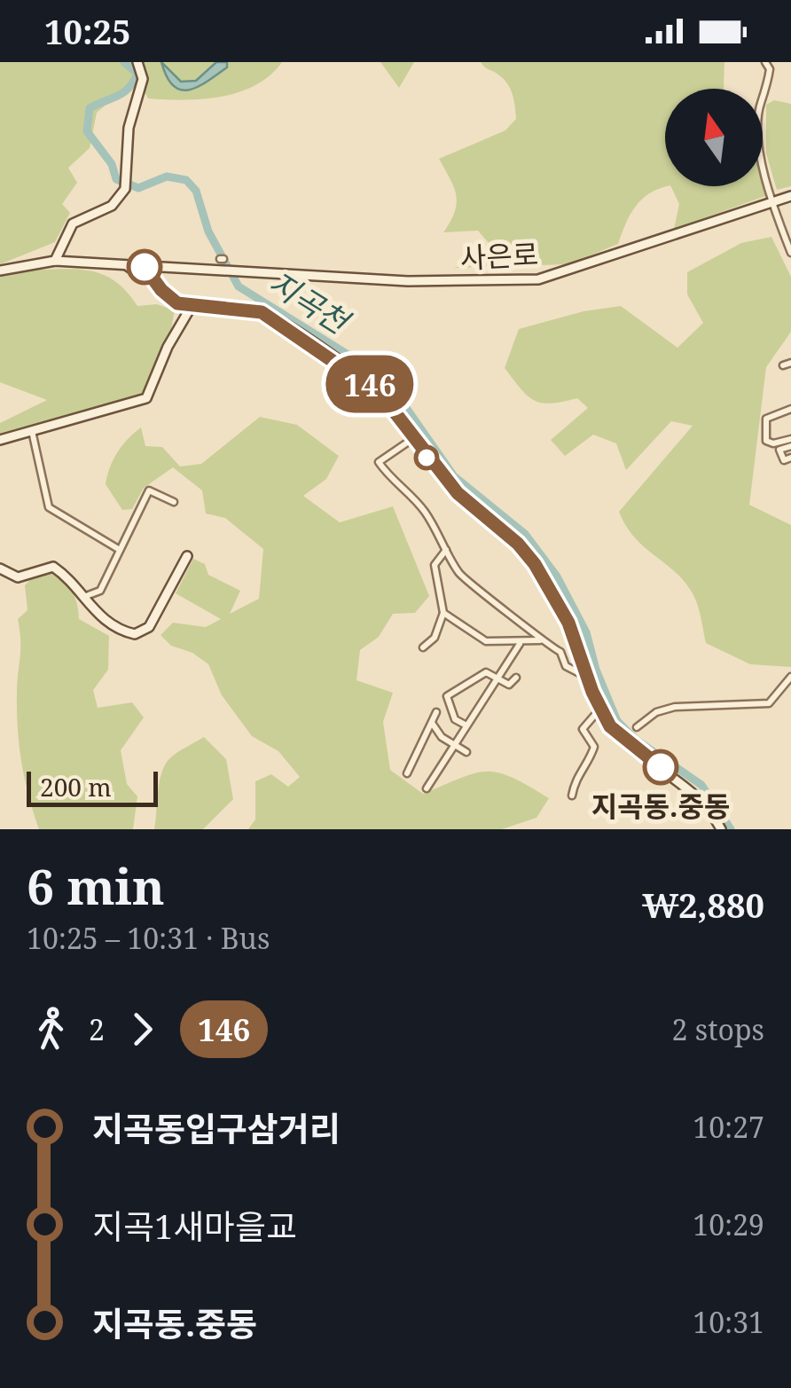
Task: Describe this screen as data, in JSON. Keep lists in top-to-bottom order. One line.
{"streets":{"street":["사은로"]},"water":["지곡천"],"places":["지곡동.중동"],"lines":["bus line 146"],"scale_bar":"200 m","north":"top","page":{"status":"10:25","on_map":"146","scale":"200 m","heading":["6 min","10:25 – 10:31 · Bus","₩2,880"],"legs":["2","146","2 stops"],"list":[{"name":"지곡동입구삼거리","value":"10:27"},{"name":"지곡1새마을교","value":"10:29"},{"name":"지곡동.중동","value":"10:31"}]}}
